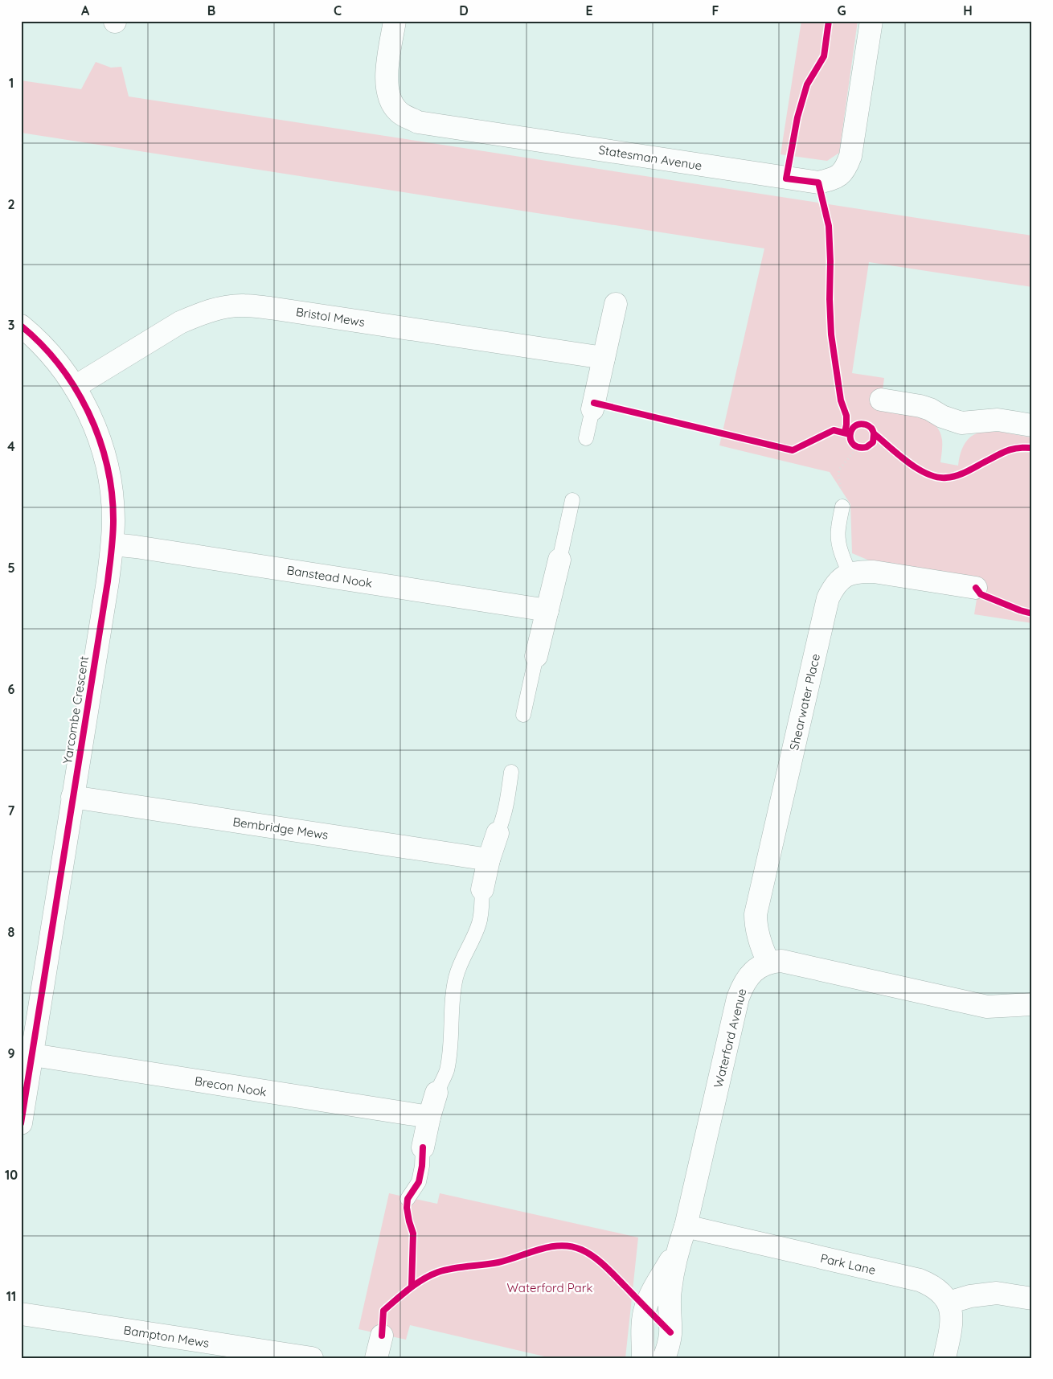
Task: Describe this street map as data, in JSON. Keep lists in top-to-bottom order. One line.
{"streets":{"street":["Statesman Avenue","Bristol Mews","Banstead Nook","Shearwater Place","Yarcombe Crescent","Bembridge Mews","Waterford Avenue","Brecon Nook","Park Lane","Bampton Mews"]},"crossings":[["Bristol Mews","Yarcombe Crescent"],["Banstead Nook","Yarcombe Crescent"],["Shearwater Place","Waterford Avenue"],["Yarcombe Crescent","Bembridge Mews"],["Yarcombe Crescent","Brecon Nook"],["Waterford Avenue","Park Lane"]],"parks":["Waterford Park"],"grid":{"columns":["A","B","C","D","E","F","G","H"],"rows":["1","2","3","4","5","6","7","8","9","10","11"]}}
